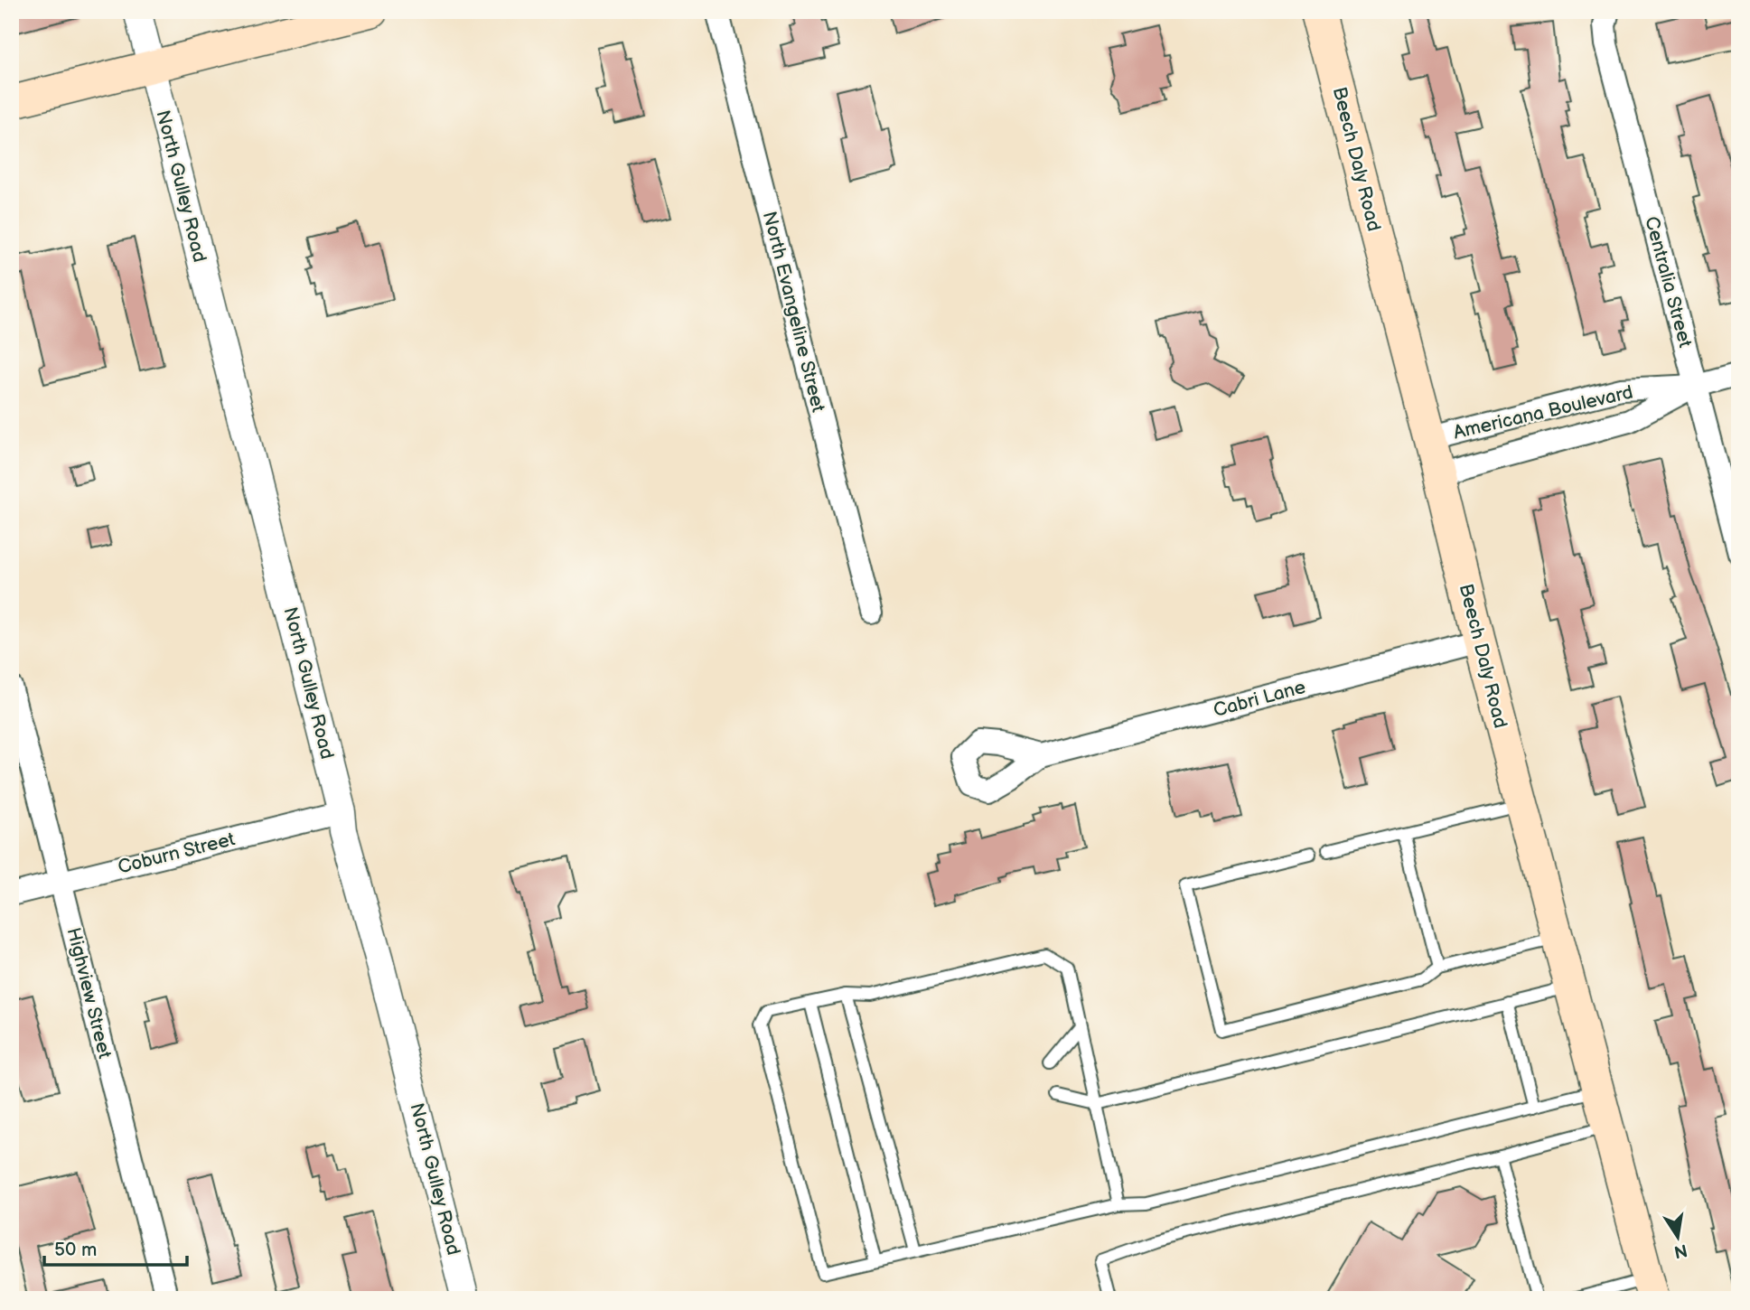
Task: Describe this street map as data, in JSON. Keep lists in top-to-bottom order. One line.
{"streets":{"main road":["Beech Daly Road"],"street":["North Gulley Road","Centralia Street","North Evangeline Street","Americana Boulevard","Cabri Lane","Coburn Street","Highview Street"]},"crossings":[["Beech Daly Road","Americana Boulevard"],["Beech Daly Road","Cabri Lane"],["North Gulley Road","Coburn Street"],["Centralia Street","Americana Boulevard"],["Coburn Street","Highview Street"]],"scale_bar":"50 m","north":"bottom"}
